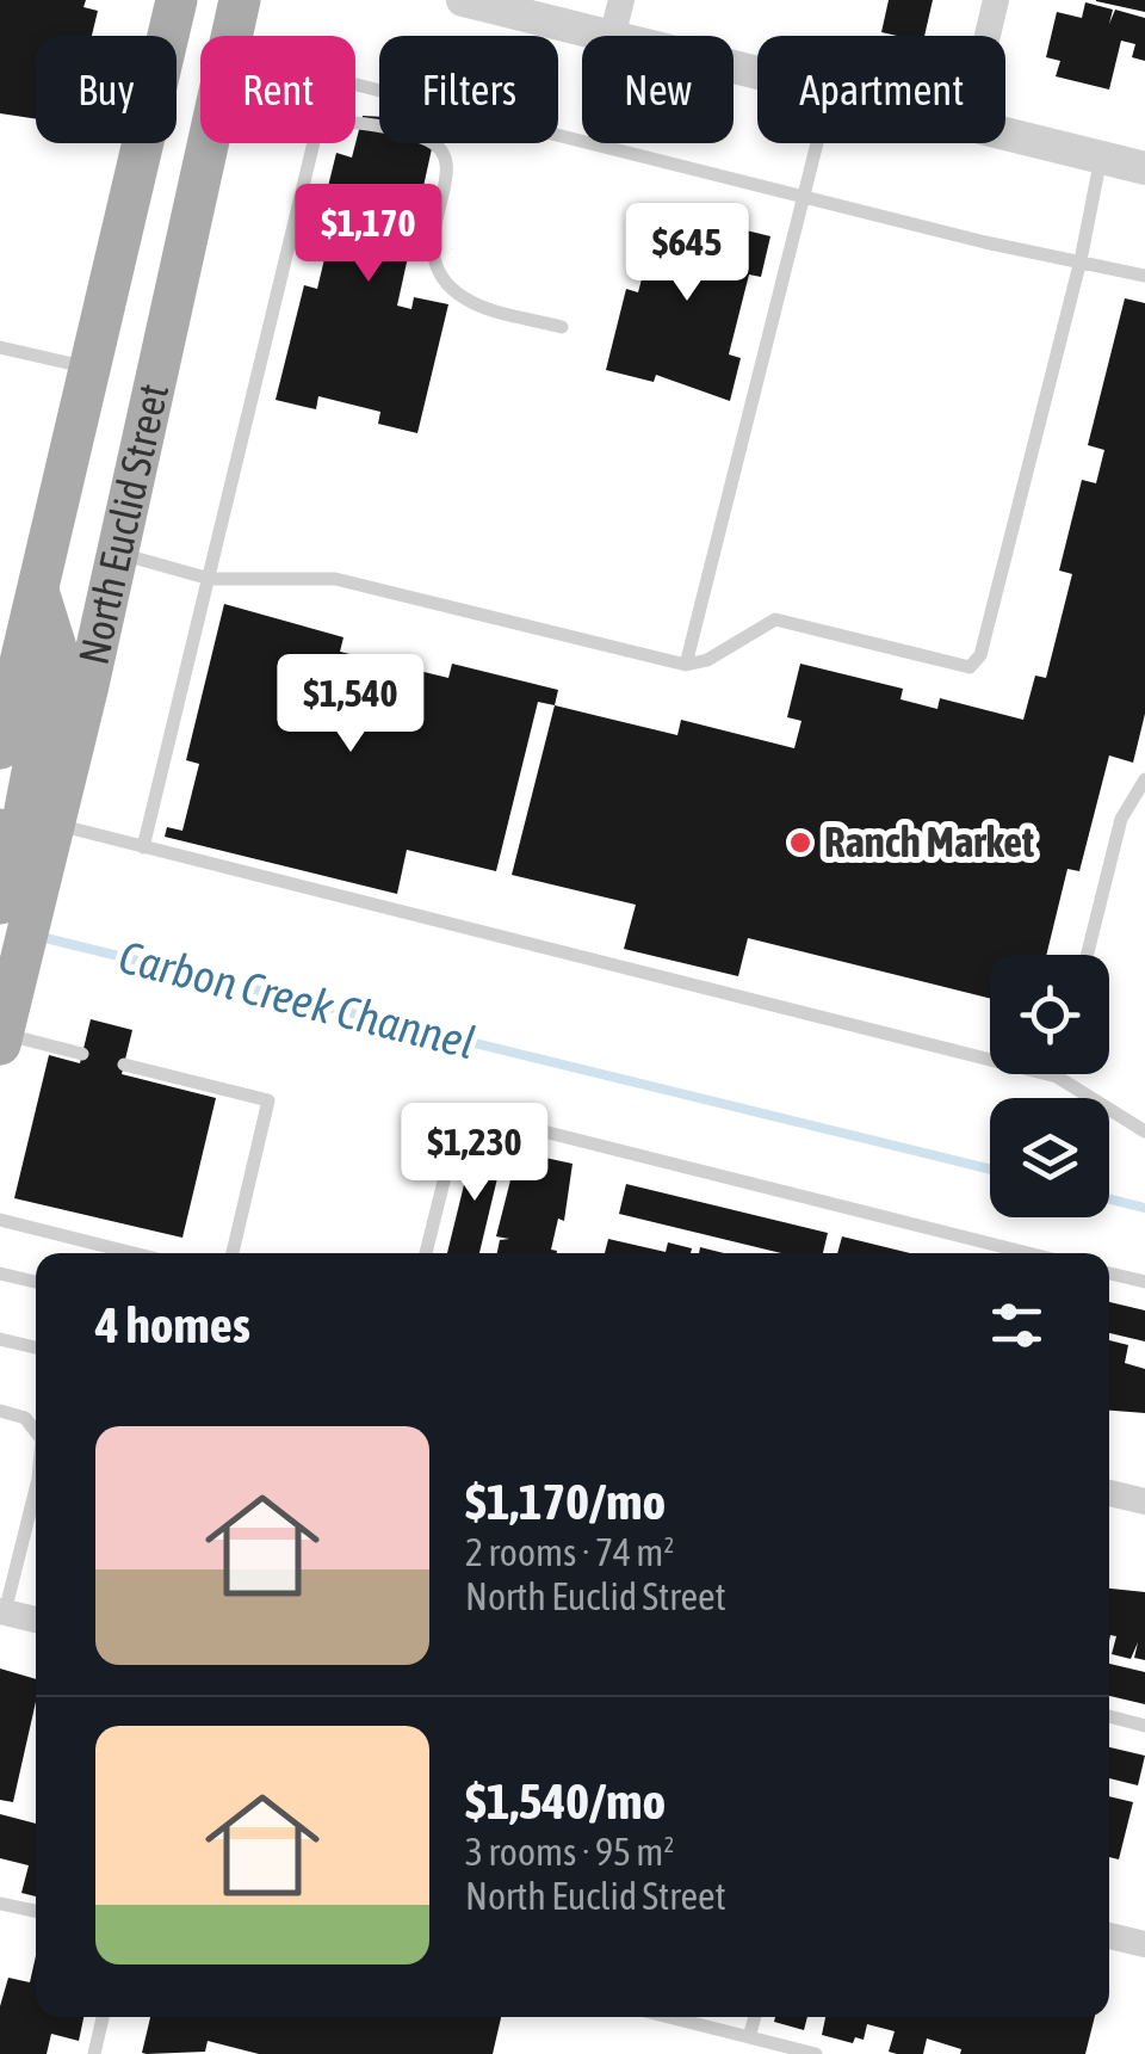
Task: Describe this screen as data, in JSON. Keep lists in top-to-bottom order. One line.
{"streets":{"main road":["North Euclid Street"]},"water":["Carbon Creek Channel"],"places":["Ranch Market"],"page":{"chip":["Buy","Rent","Filters","New","Apartment"],"price":["$1,170","$645","$1,540","$1,230"],"heading":"4 homes","list":[{"name":"$1,170/mo","note":"2 rooms · 74 m² · North Euclid Street"},{"name":"$1,540/mo","note":"3 rooms · 95 m² · North Euclid Street"}]}}
